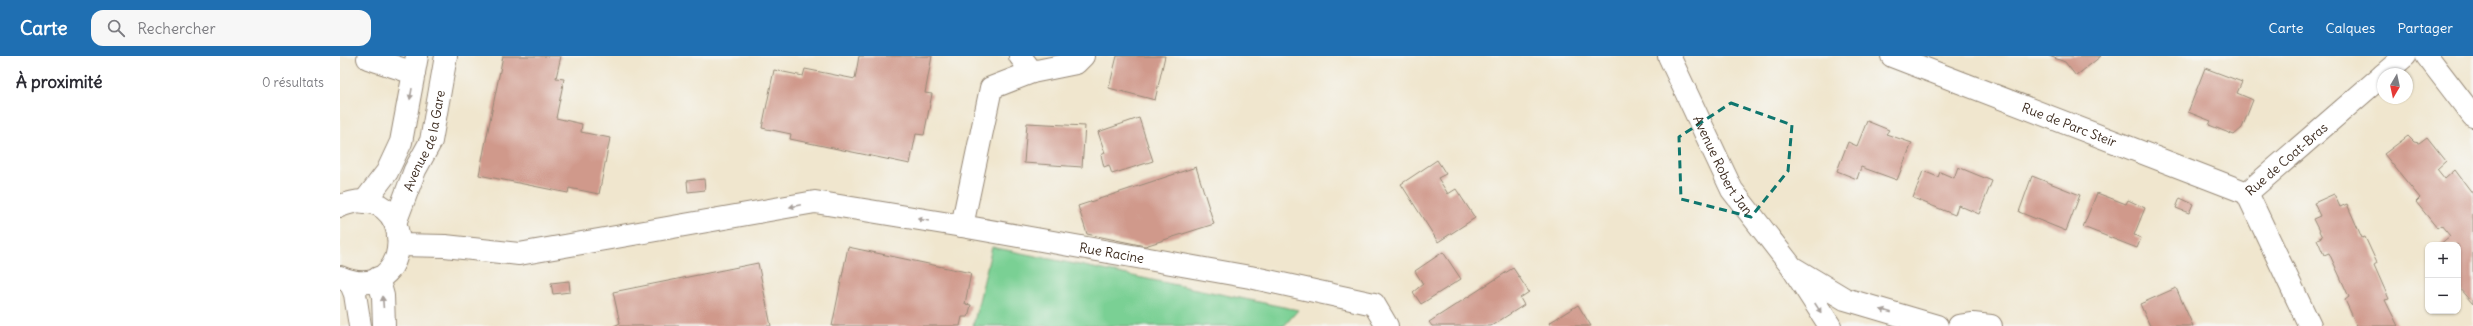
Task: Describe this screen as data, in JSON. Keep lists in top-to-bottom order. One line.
{"streets":{"street":["Rue de Parc Steir","Avenue de la Gare","Rue de Coat-Bras","Avenue Robert Jan","Rue Racine"]},"crossings":[["Rue de Parc Steir","Rue de Coat-Bras"]],"one_way":["Rue Racine"],"north":"bottom","page":{"header":"Carte","search":"Rechercher","nav":["Carte","Calques","Partager"],"heading":["À proximité","0 résultats"],"map_buttons":["+","−"]}}
